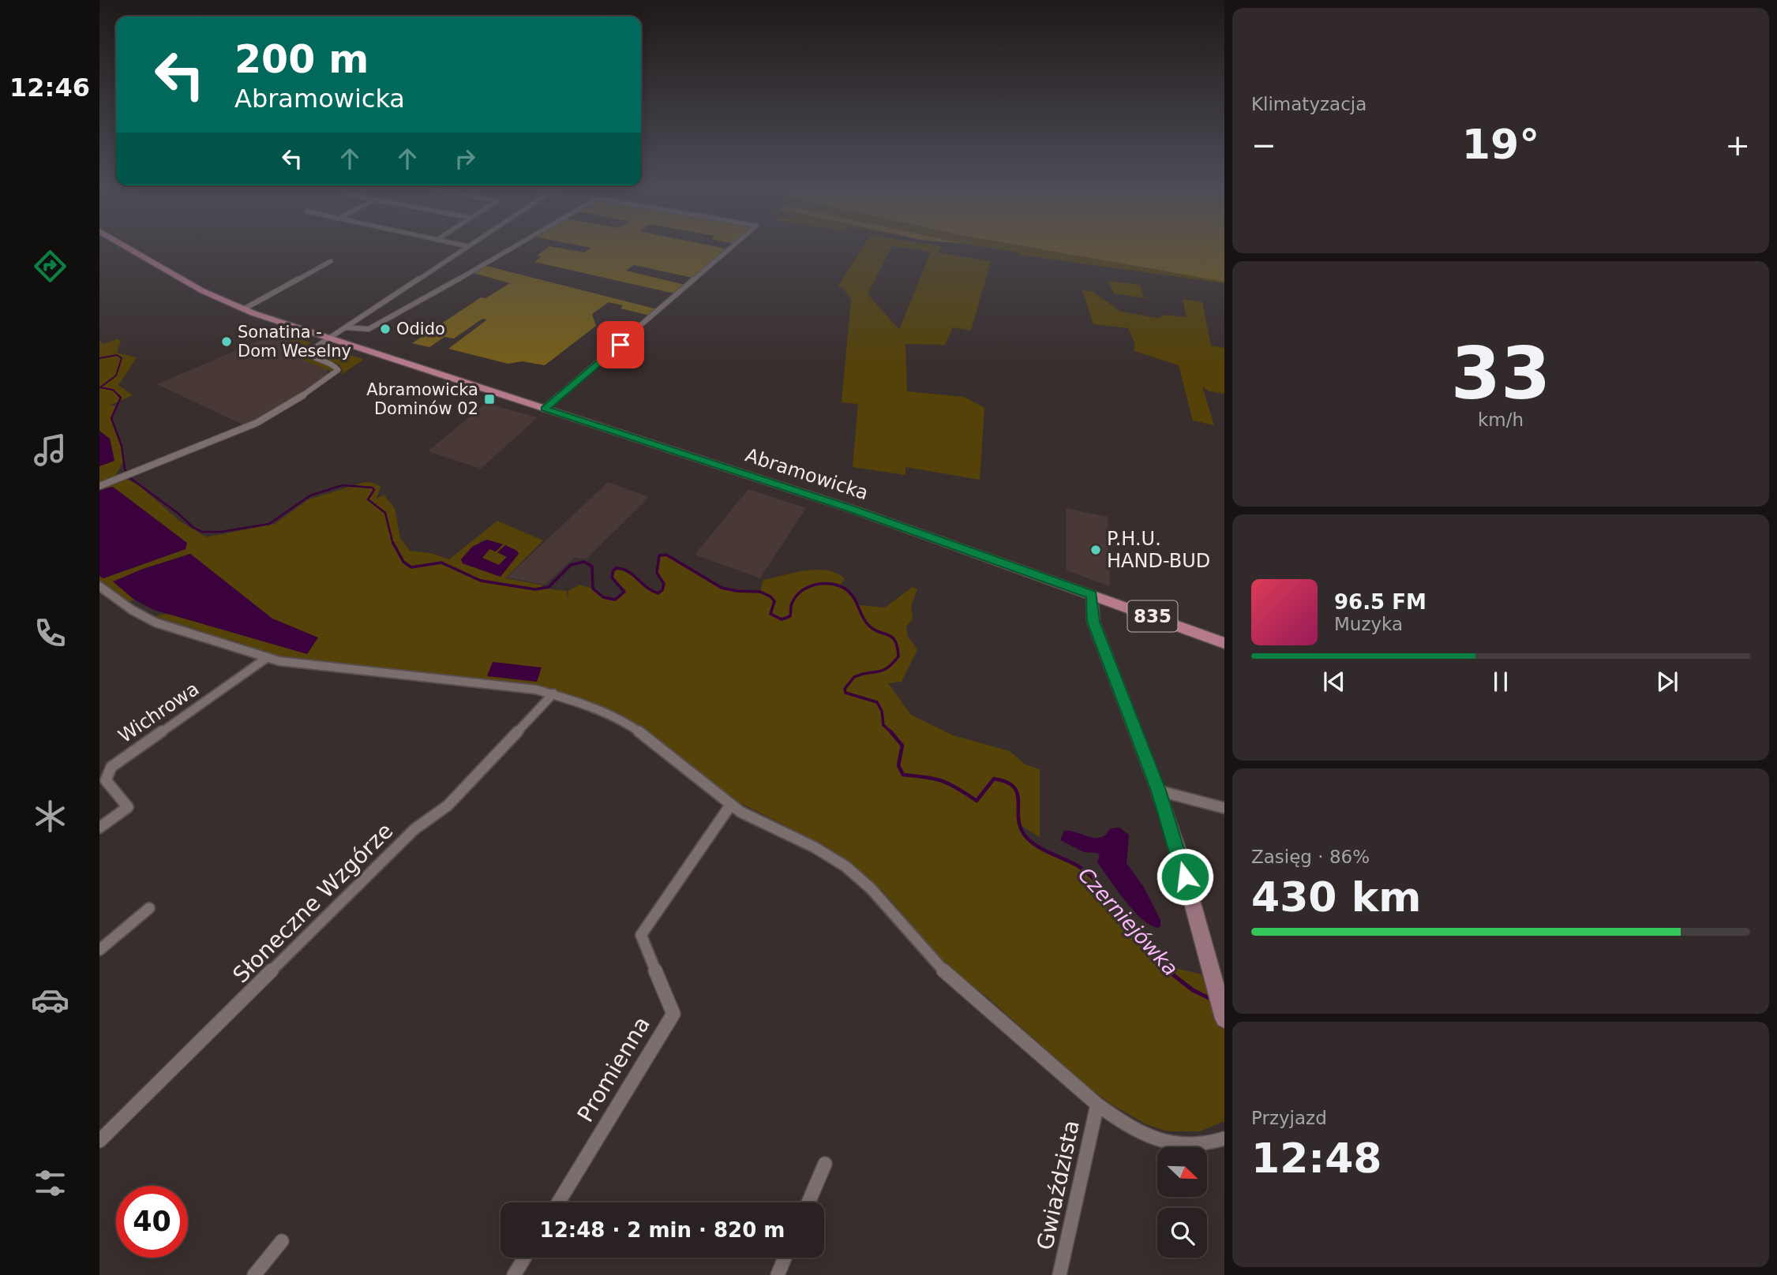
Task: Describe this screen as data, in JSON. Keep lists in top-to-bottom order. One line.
{"streets":{"main road":["Abramowicka","835"],"street":["Wichrowa","Słoneczne Wzgórze","Promienna","Gwiaździsta"]},"crossings":[["Abramowicka","835"]],"water":["Czerniejówka"],"places":{"other":["Odido","Sonatina - Dom Weselny","P.H.U. HAND-BUD"],"transit":["Abramowicka Dominów 02"]},"north":"bottom right","page":{"tabs":"12:46","tile":["Klimatyzacja",["33","km/h"],["Zasięg · 86%","430 km"],["Przyjazd","12:48"]],"turn":["200 m","Abramowicka"],"heat":["−","19°","+"],"song":["96.5 FM","Muzyka"],"limit":"40","trip":"12:48 · 2 min · 820 m"}}
